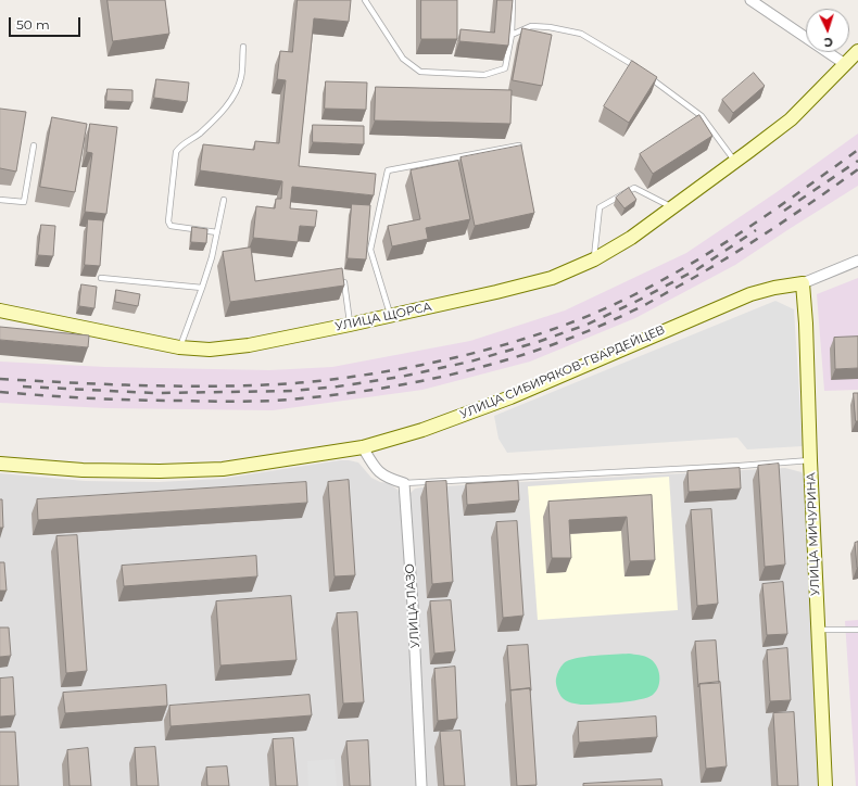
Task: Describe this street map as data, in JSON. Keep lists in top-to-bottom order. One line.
{"streets":{"street":["УЛИЦА ЩОРСА","УЛИЦА СИБИРЯКОВ-ГВАРДЕЙЦЕВ","УЛИЦА МИЧУРИНА","УЛИЦА ЛАЗО"]},"crossings":[["УЛИЦА СИБИРЯКОВ-ГВАРДЕЙЦЕВ","УЛИЦА МИЧУРИНА"]],"scale_bar":"50 m","north":"bottom"}
